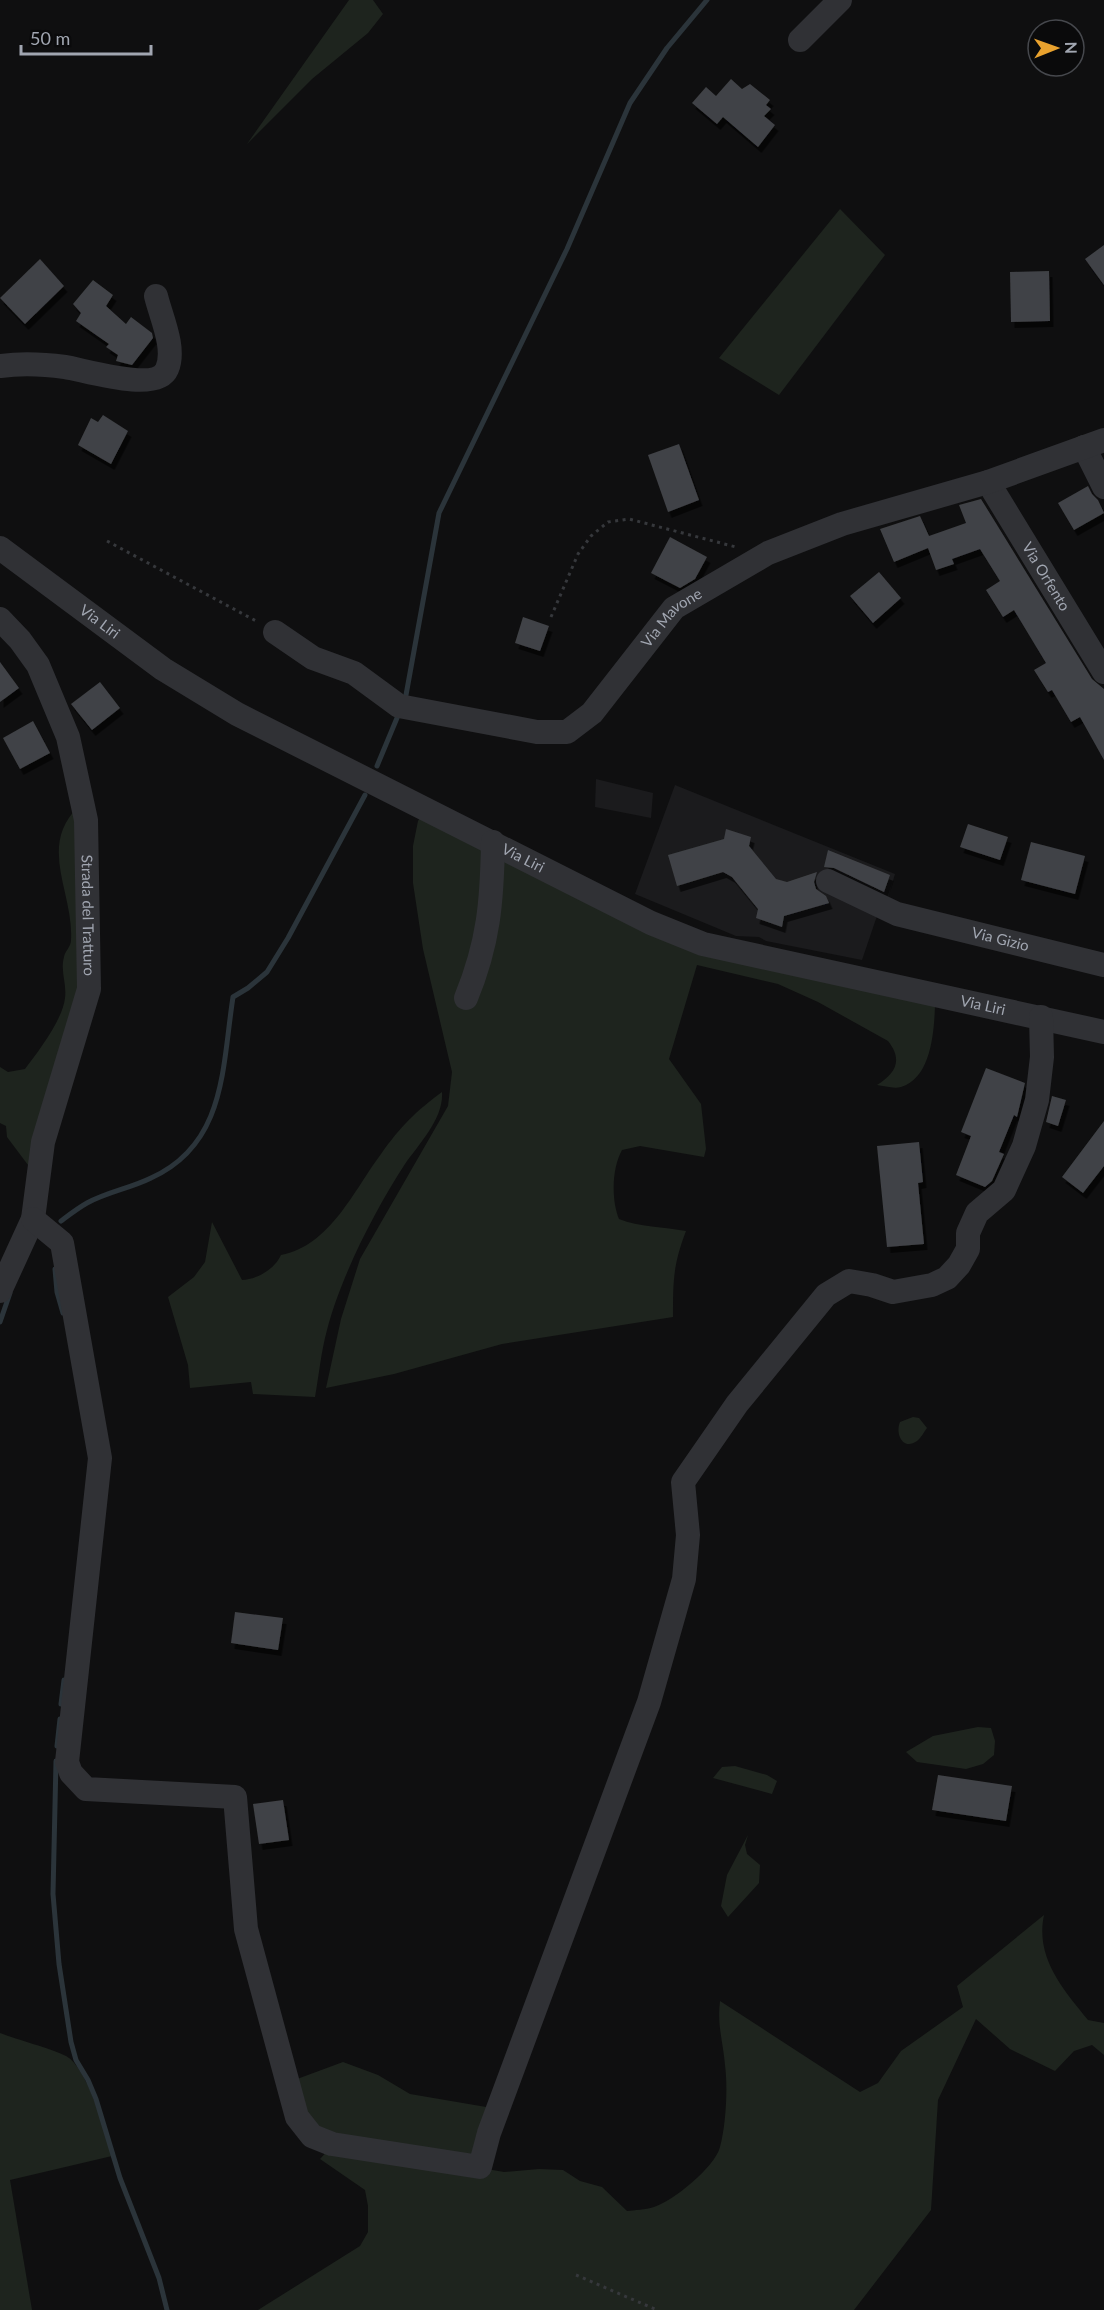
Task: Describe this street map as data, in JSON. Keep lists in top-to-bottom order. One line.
{"streets":{"street":["Via Orfento","Via Mavone","Via Liri","Strada del Tratturo","Via Gizio"]},"crossings":[["Via Orfento","Via Mavone"]],"scale_bar":"50 m","north":"right"}
